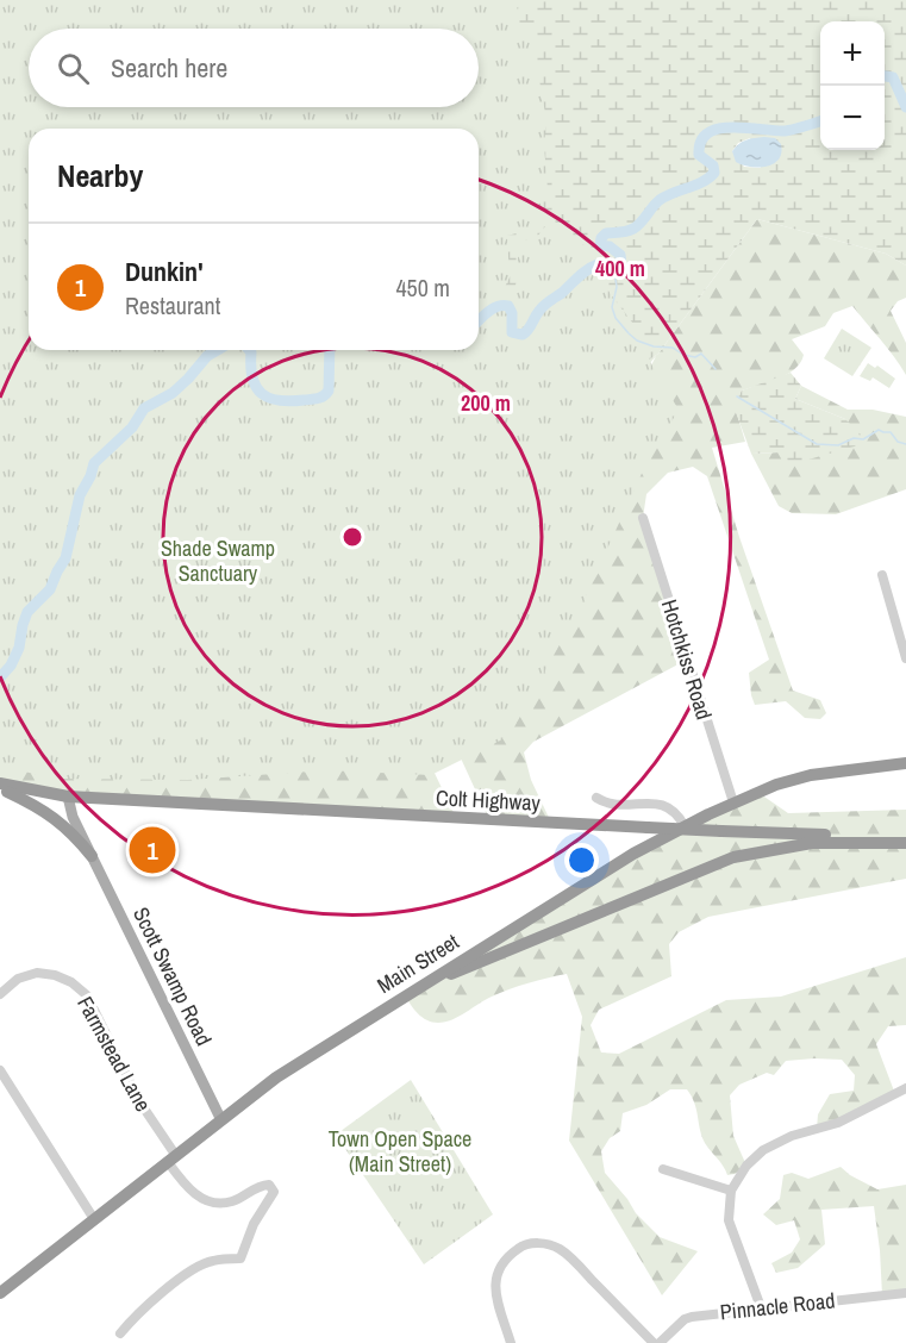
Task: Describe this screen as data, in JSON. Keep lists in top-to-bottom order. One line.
{"streets":{"highway":["Colt Highway","Main Street"],"main road":["Scott Swamp Road"],"street":["Hotchkiss Road","Farmstead Lane","Pinnacle Road"]},"crossings":[["Hotchkiss Road","Main Street"],["Colt Highway","Scott Swamp Road"],["Main Street","Scott Swamp Road"],["Main Street","Farmstead Lane"]],"parks":["Shade Swamp Sanctuary","Town Open Space (Main Street)"],"page":{"map_buttons":["+","−"],"search":"Search here","heading":"Nearby","list":[{"mark":"1","name":"Dunkin'","note":"Restaurant","value":"450 m"}],"pins":"1"},"rings":["400 m","200 m"]}
